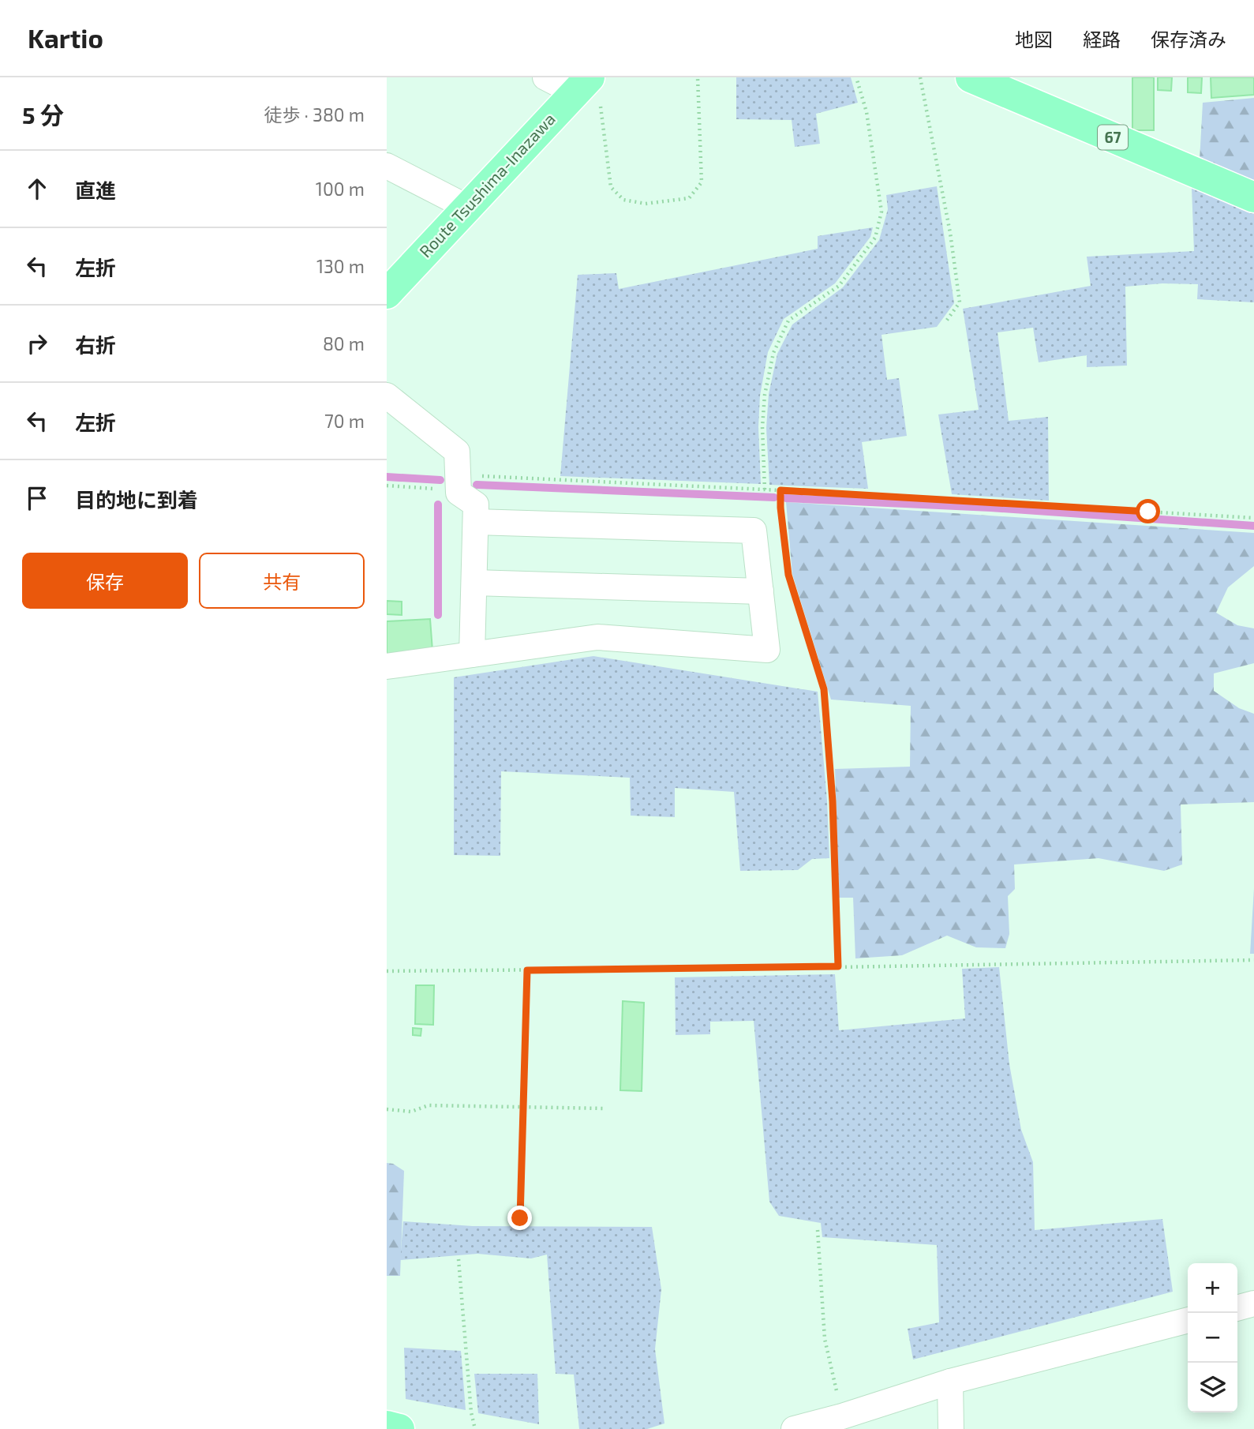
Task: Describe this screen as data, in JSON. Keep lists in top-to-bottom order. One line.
{"streets":{"main road":["67","Route Tsushima-Inazawa"]},"page":{"header":"Kartio","nav":["地図","経路","保存済み"],"heading":["5 分","徒歩 · 380 m"],"list":[["直進","100 m"],["左折","130 m"],["右折","80 m"],["左折","70 m"],"目的地に到着"],"buttons":["保存","共有"],"map_buttons":["+","−"]}}
